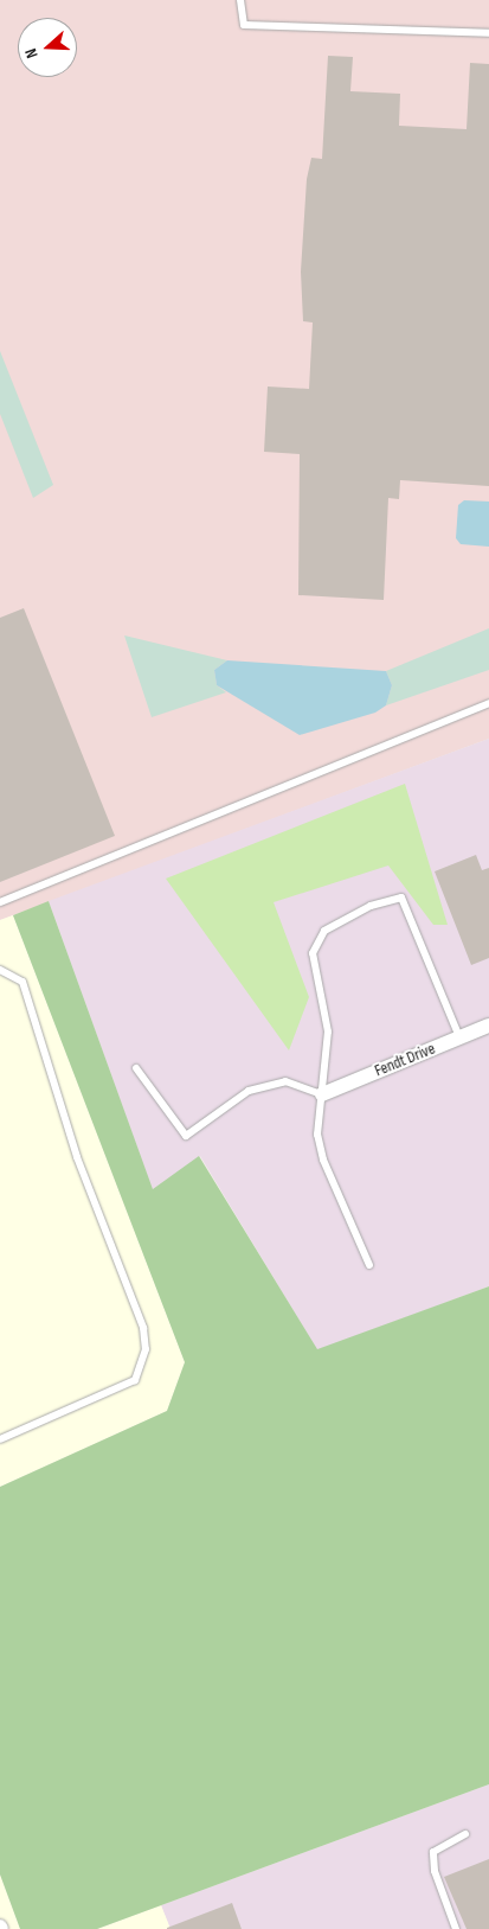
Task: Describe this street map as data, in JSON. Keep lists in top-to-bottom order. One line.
{"streets":{"street":["Fendt Drive"]},"north":"left"}
